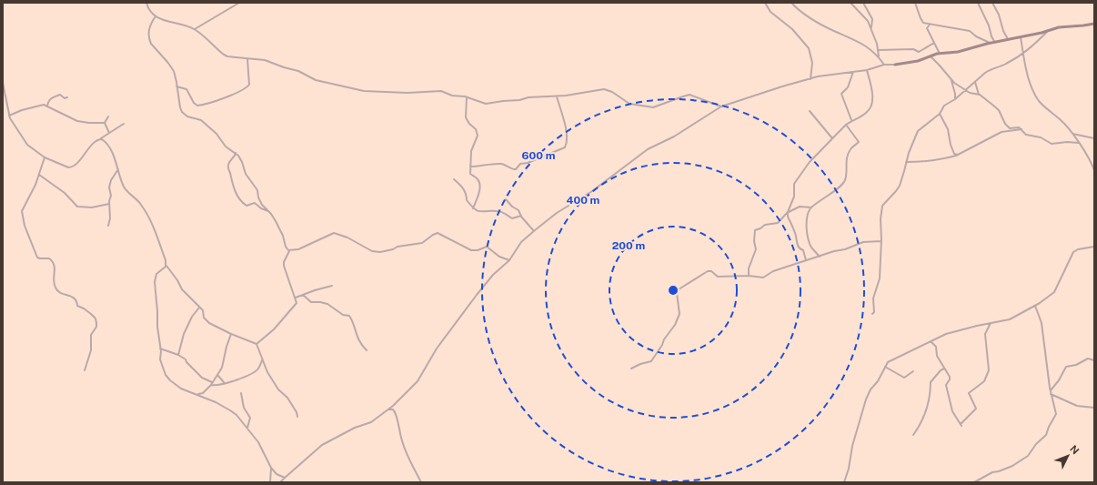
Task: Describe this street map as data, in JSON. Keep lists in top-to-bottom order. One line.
{"north":"top right","rings":["600 m","400 m","200 m"]}
